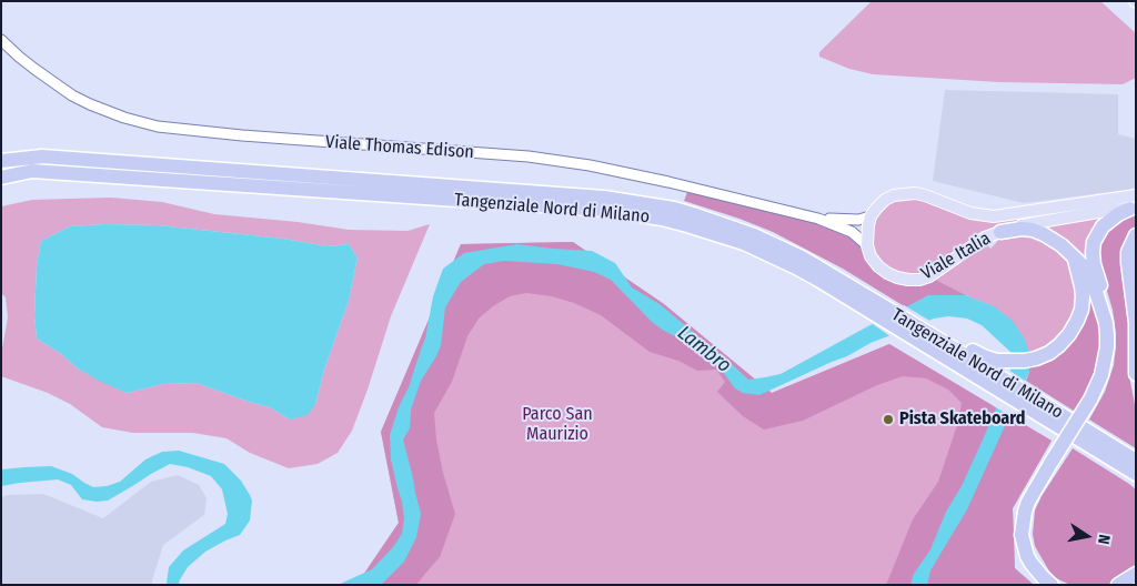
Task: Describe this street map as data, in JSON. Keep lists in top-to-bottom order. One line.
{"streets":{"highway":["Tangenziale Nord di Milano"],"main road":["Viale Italia"],"street":["Viale Thomas Edison"]},"crossings":[["Viale Thomas Edison","Viale Italia"]],"water":["Lambro"],"parks":["Parco San Maurizio"],"places":["Pista Skateboard"],"north":"right"}
